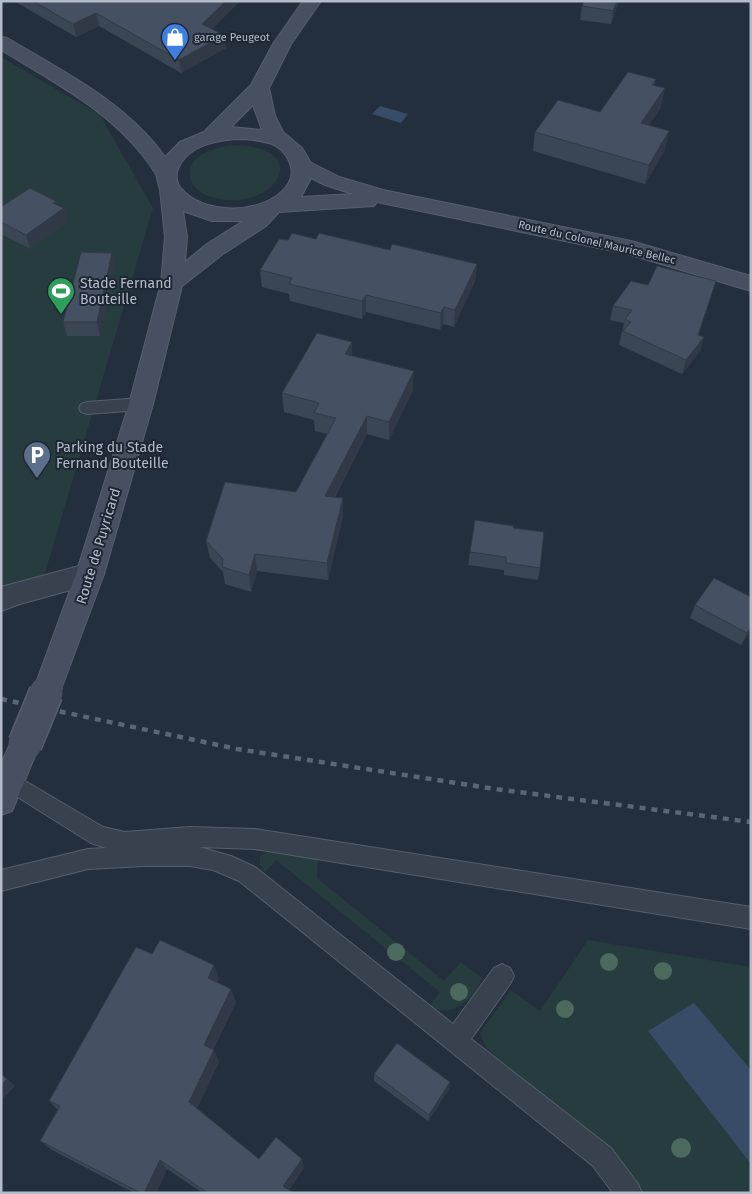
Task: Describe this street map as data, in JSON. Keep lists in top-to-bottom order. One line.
{"streets":{"main road":["Route du Colonel Maurice Bellec","Route de Puyricard"]},"crossings":[["Route du Colonel Maurice Bellec","Route de Puyricard"]],"places":{"shop":["garage Peugeot"],"sports":["Stade Fernand Bouteille"],"parking":["Parking du Stade Fernand Bouteille"]}}
